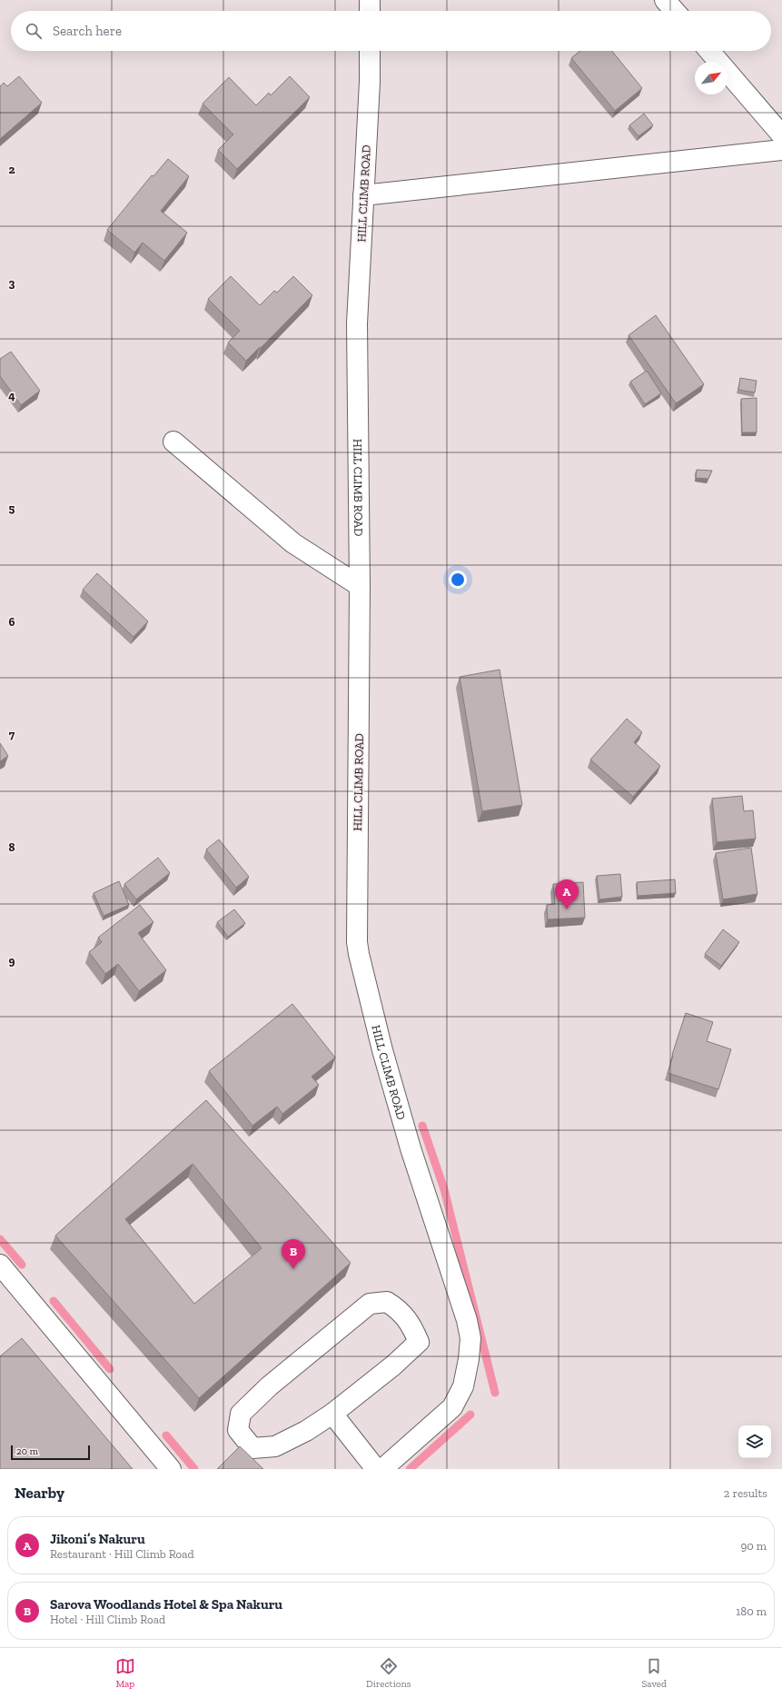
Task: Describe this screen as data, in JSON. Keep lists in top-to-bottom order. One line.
{"streets":{"street":["HILL CLIMB ROAD"]},"scale_bar":"20 m","north":"top right","page":{"search":"Search here","pins":["A","B"],"scale":"20 m","heading":["Nearby","2 results"],"list":[{"mark":"A","name":"Jikoni’s Nakuru","note":"Restaurant · Hill Climb Road","value":"90 m"},{"mark":"B","name":"Sarova Woodlands Hotel & Spa Nakuru","note":"Hotel · Hill Climb Road","value":"180 m"}],"nav":["Map","Directions","Saved"]},"grid":{"rows":["2","3","4","5","6","7","8","9"]}}
